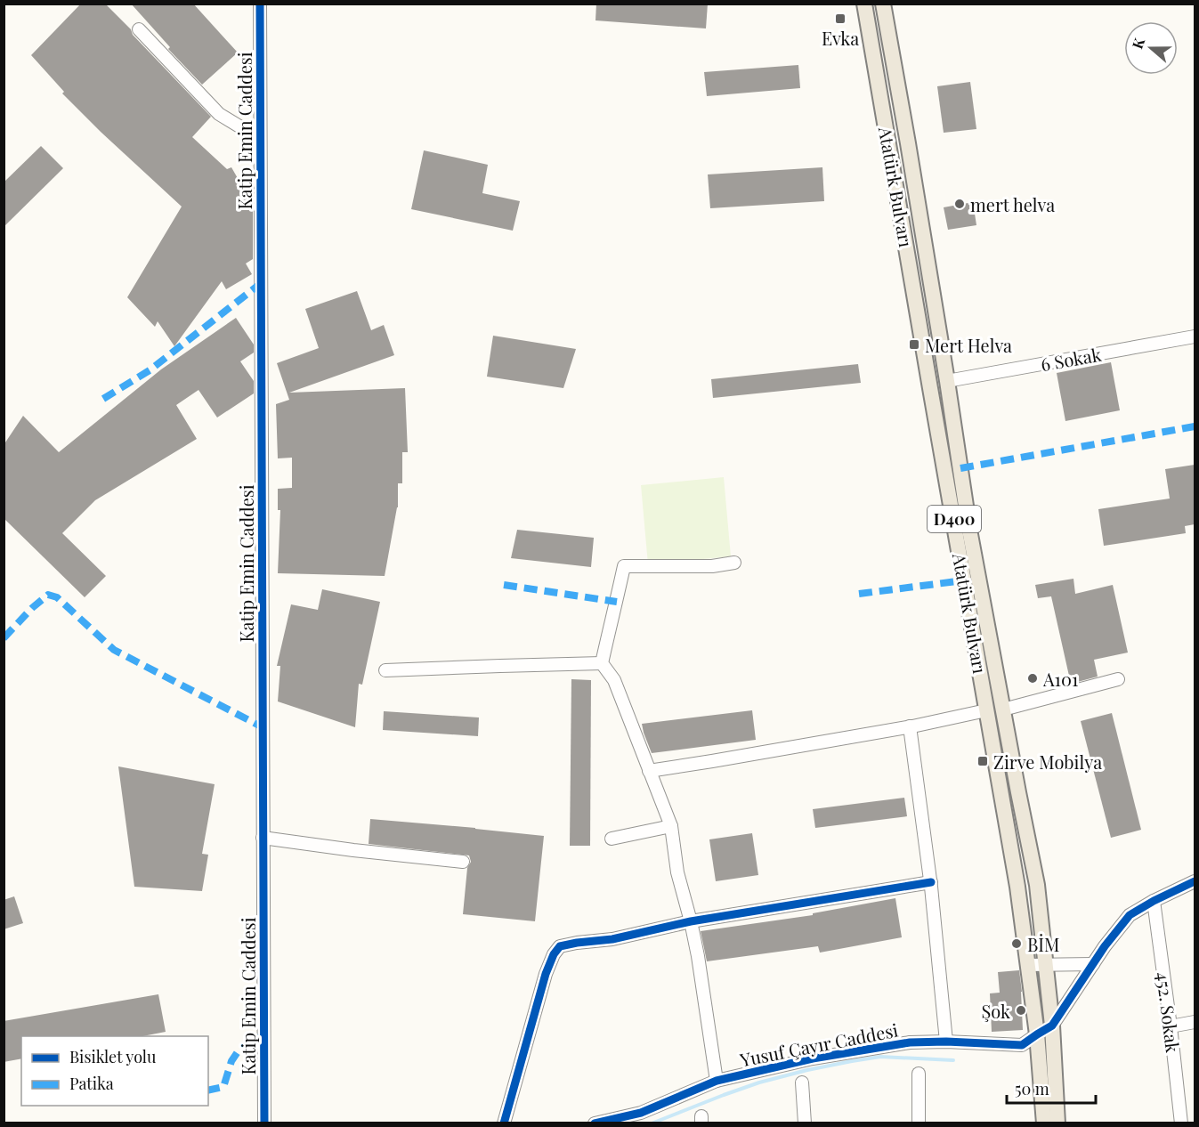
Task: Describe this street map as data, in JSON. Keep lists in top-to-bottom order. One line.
{"streets":{"main road":["Atatürk Bulvarı","D400"],"street":["Katip Emin Caddesi","6 Sokak","452. Sokak","Yusuf Çayır Caddesi"]},"crossings":[["Atatürk Bulvarı","6 Sokak"],["Atatürk Bulvarı","D400"],["Atatürk Bulvarı","Yusuf Çayır Caddesi"],["D400","Yusuf Çayır Caddesi"]],"places":{"transit":["Evka","Mert Helva","Zirve Mobilya"],"other":["mert helva","A101","BİM","Şok"]},"legend":["Bisiklet yolu","Patika"],"scale_bar":"50 m","north":"left"}
